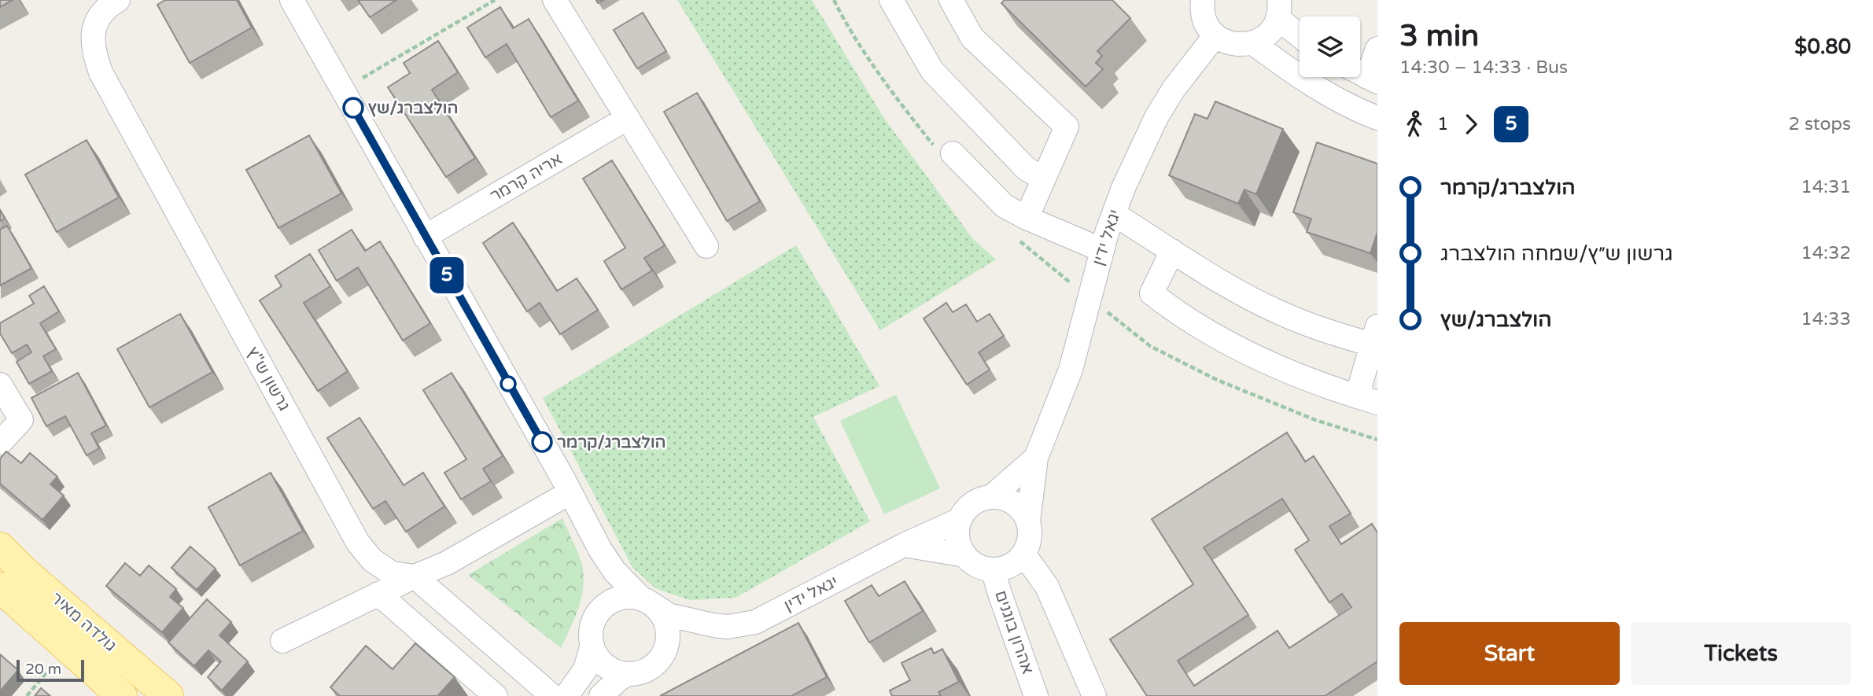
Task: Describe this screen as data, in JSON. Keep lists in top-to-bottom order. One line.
{"streets":{"main road":["גולדה מאיר"],"street":["אריה קרמר","יגאל ידין","גרשון ש\"ץ","אהרון בוגנים"]},"crossings":[["יגאל ידין","אהרון בוגנים"]],"places":["הולצברג/שץ","הולצברג/קרמר"],"lines":["bus line 5"],"scale_bar":"20 m","page":{"on_map":"5","heading":["3 min","14:30 – 14:33 · Bus","$0.80"],"legs":["1","5","2 stops"],"list":[{"name":"הולצברג/קרמר","value":"14:31"},{"name":"גרשון ש״ץ/שמחה הולצברג","value":"14:32"},{"name":"הולצברג/שץ","value":"14:33"}],"buttons":["Start","Tickets"],"scale":"20 m"}}
